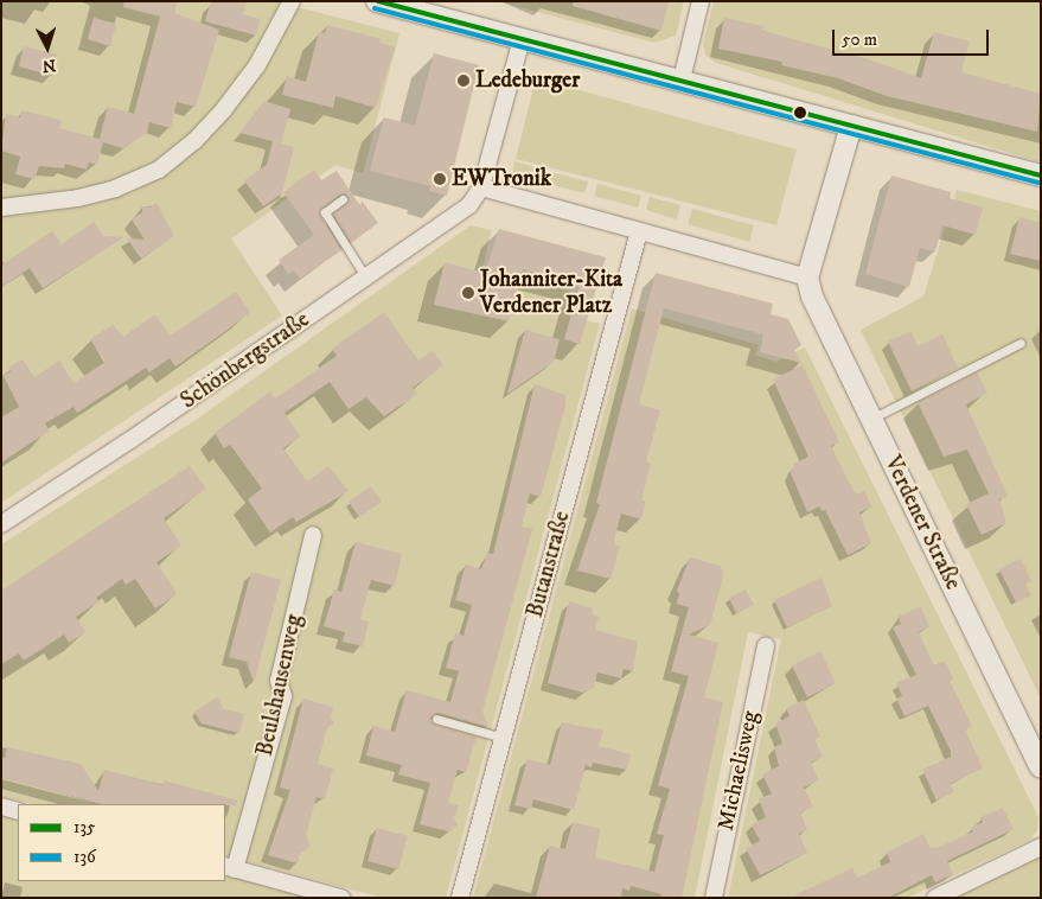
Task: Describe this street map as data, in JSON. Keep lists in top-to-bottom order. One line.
{"streets":{"street":["Schönbergstraße","Verdener Straße","Butanstraße","Beulshausenweg","Michaelisweg"]},"places":["Ledeburger","EWTronik","Johanniter-Kita Verdener Platz"],"lines":["transit line 135","transit line 136"],"legend":["135","136"],"scale_bar":"50 m","north":"bottom"}
